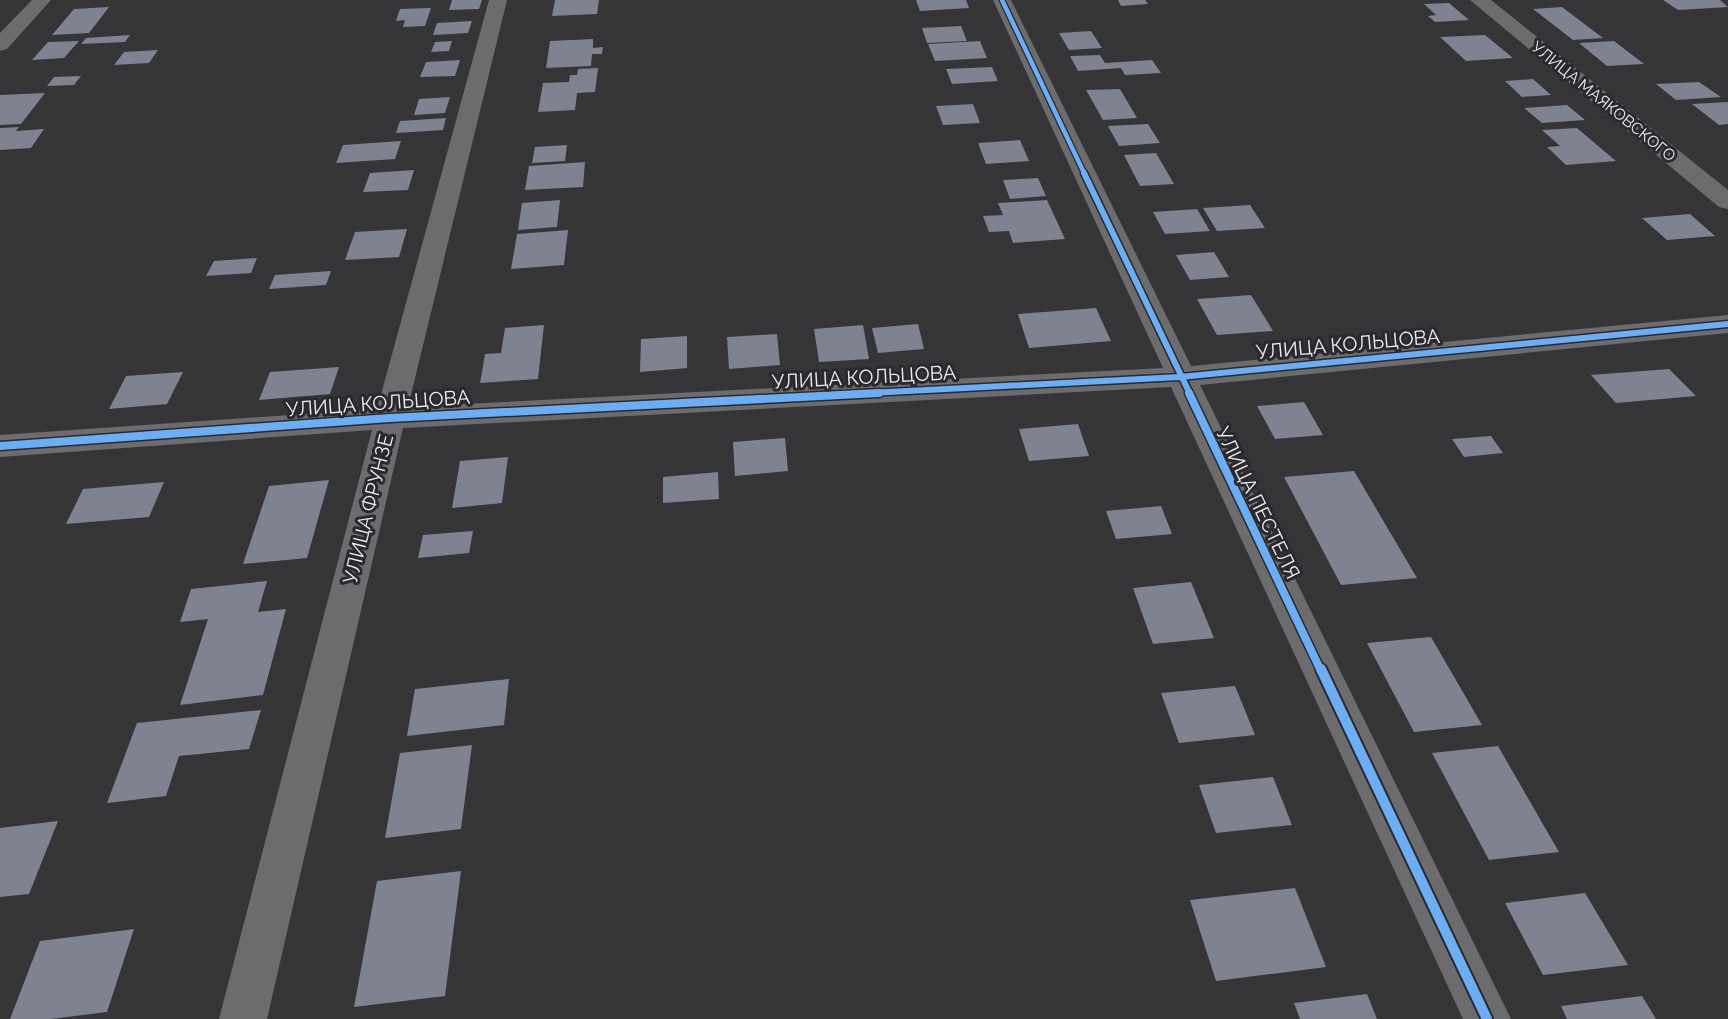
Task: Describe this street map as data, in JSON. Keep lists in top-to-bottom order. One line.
{"streets":{"street":["УЛИЦА МАЯКОВСКОГО","УЛИЦА КОЛЬЦОВА","УЛИЦА ПЕСТЕЛЯ","УЛИЦА ФРУНЗЕ"]},"crossings":[["УЛИЦА КОЛЬЦОВА","УЛИЦА ПЕСТЕЛЯ"],["УЛИЦА КОЛЬЦОВА","УЛИЦА ФРУНЗЕ"]]}
